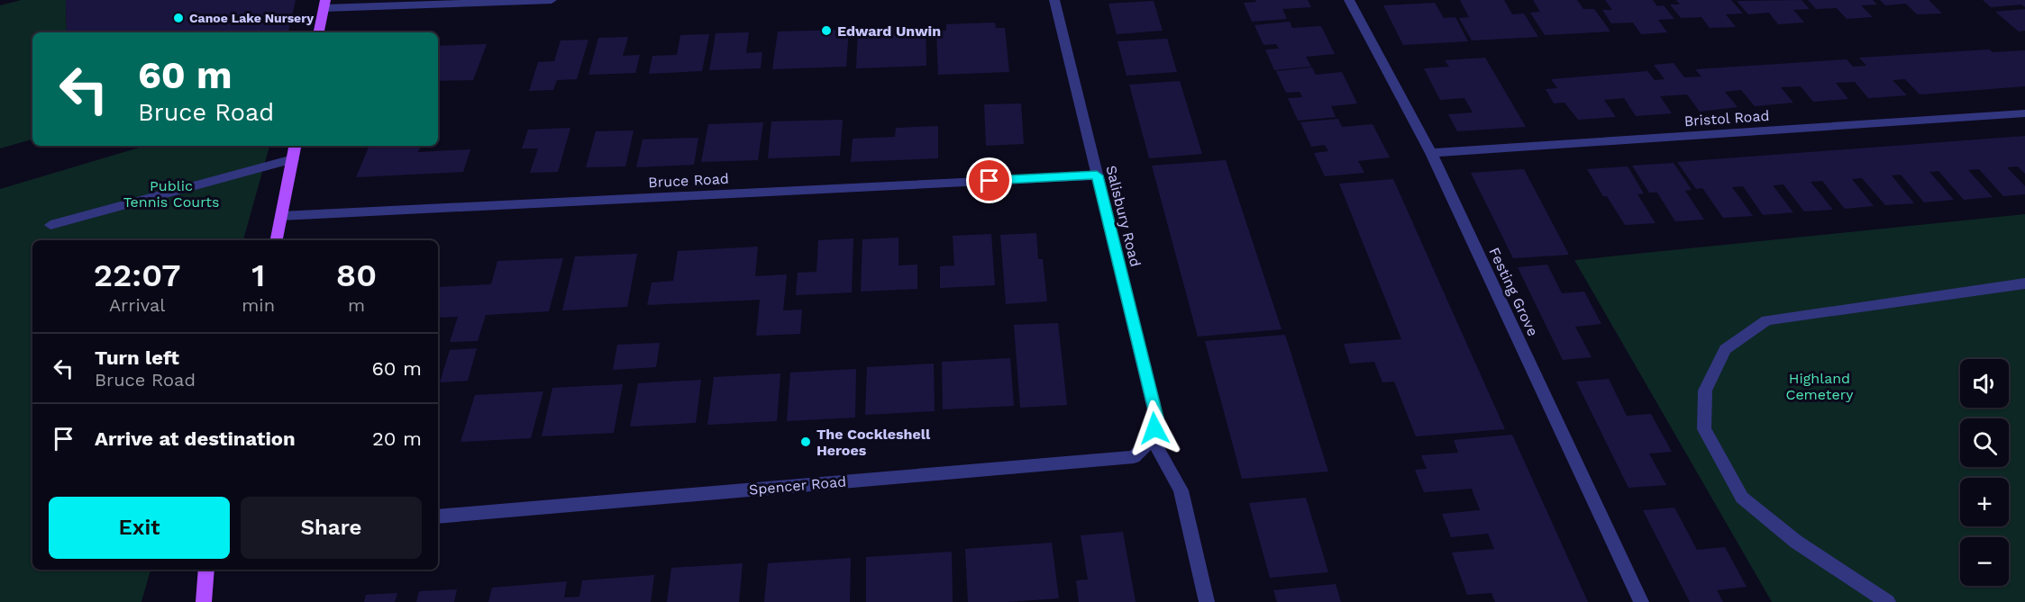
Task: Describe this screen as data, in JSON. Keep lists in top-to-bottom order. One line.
{"streets":{"street":["Bristol Road","Bruce Road","Salisbury Road","Festing Grove","Spencer Road"]},"crossings":[["Bristol Road","Festing Grove"],["Bruce Road","Salisbury Road"],["Salisbury Road","Spencer Road"]],"parks":["Public Tennis Courts","Highland Cemetery"],"places":["Canoe Lake Nursery","Edward Unwin","The Cockleshell Heroes"],"page":{"turn":["60 m","Bruce Road"],"eta":["22:07","Arrival","1","min","80","m"],"list":[{"name":"Turn left","note":"Bruce Road","value":"60 m"},{"name":"Arrive at destination","value":"20 m"}],"map_buttons":["+","−"],"buttons":["Exit","Share"]}}
